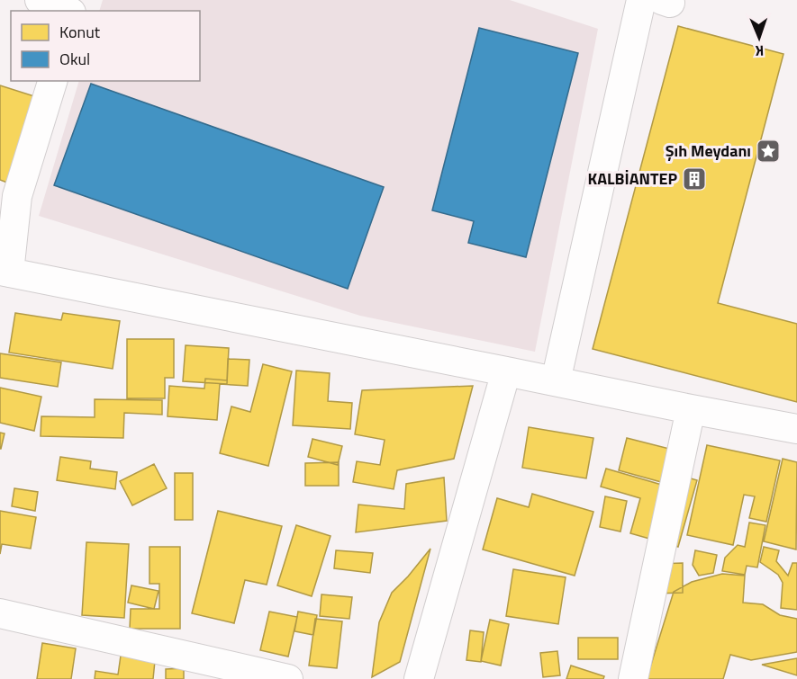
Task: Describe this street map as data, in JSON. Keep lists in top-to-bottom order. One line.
{"places":{"place":["Şıh Meydanı"],"building":["KALBİANTEP"]},"legend":["Konut","Okul"],"north":"bottom"}
